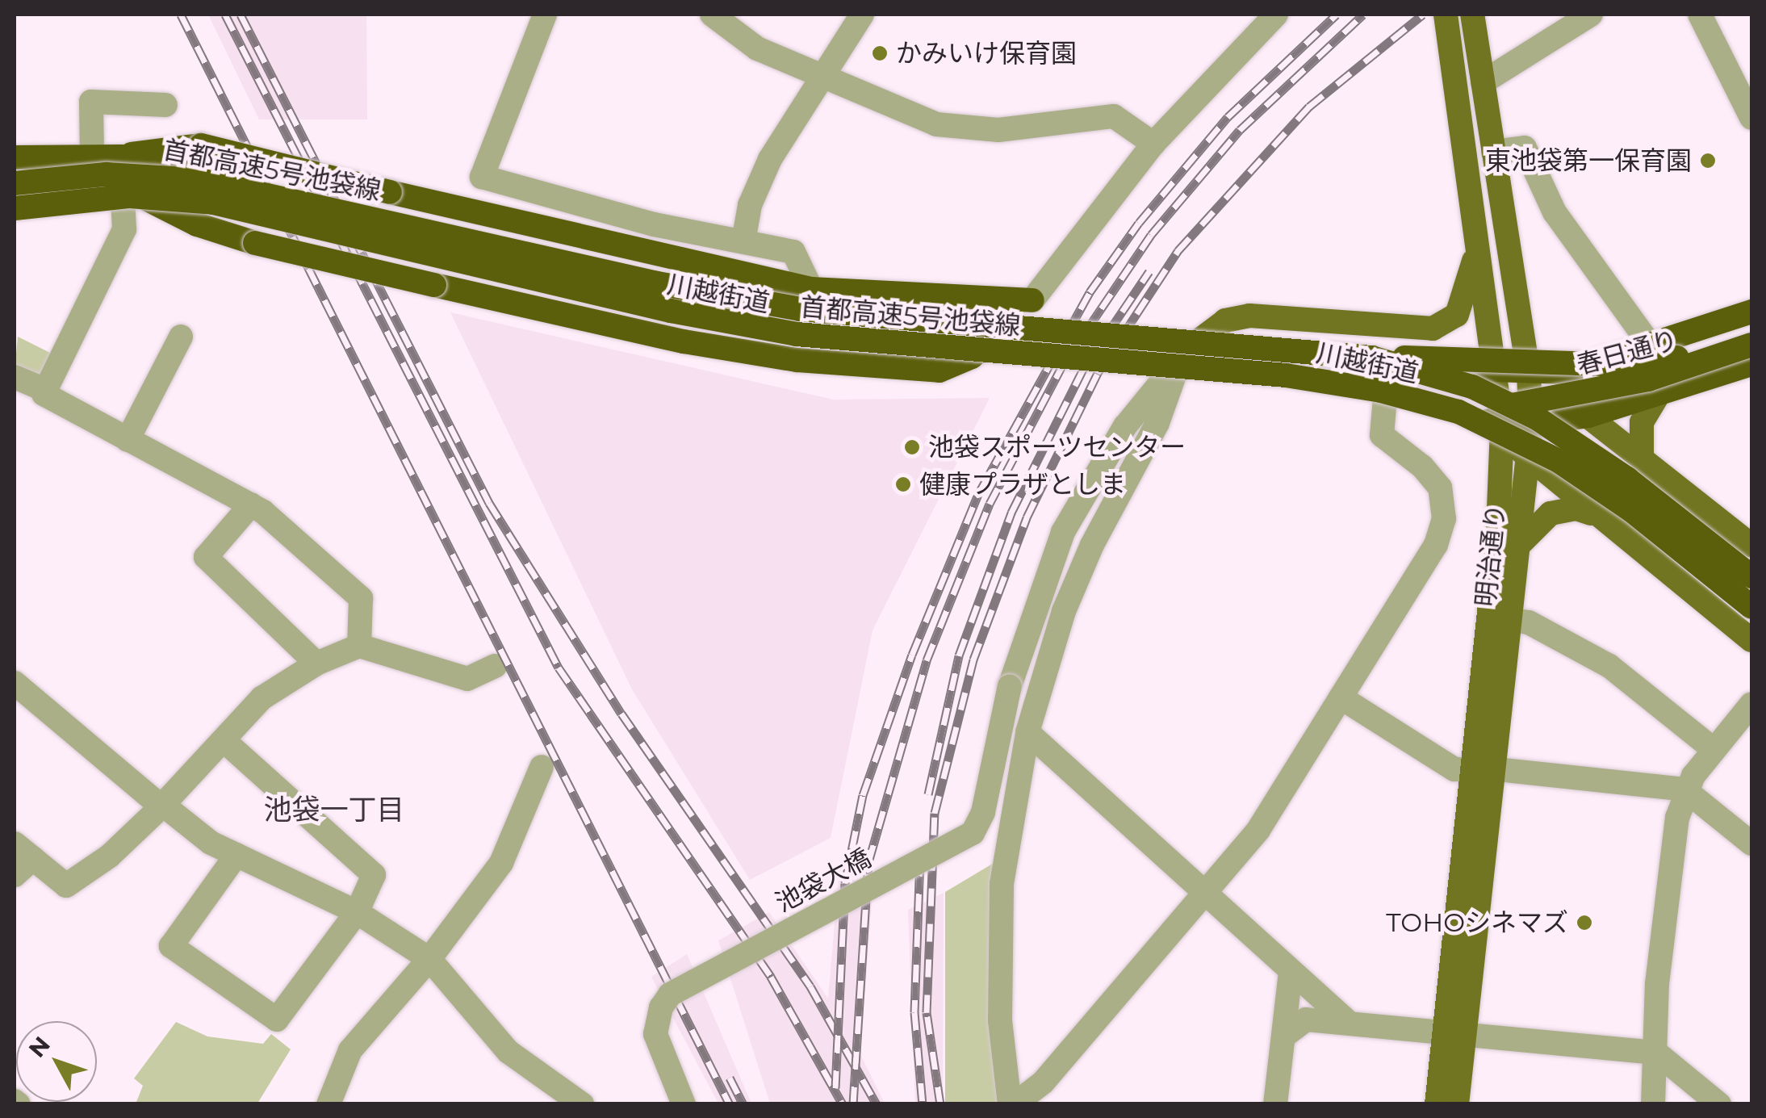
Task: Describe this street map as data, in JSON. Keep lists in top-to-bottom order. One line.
{"streets":{"highway":["首都高速5号池袋線","川越街道","春日通り"],"main road":["明治通り"],"street":["池袋大橋"]},"crossings":[["首都高速5号池袋線","川越街道"],["川越街道","春日通り"],["川越街道","明治通り"],["春日通り","明治通り"]],"districts":["池袋一丁目"],"places":["かみいけ保育園","東池袋第一保育園","池袋スポーツセンター","健康プラザとしま","TOHOシネマズ"],"north":"top left"}
